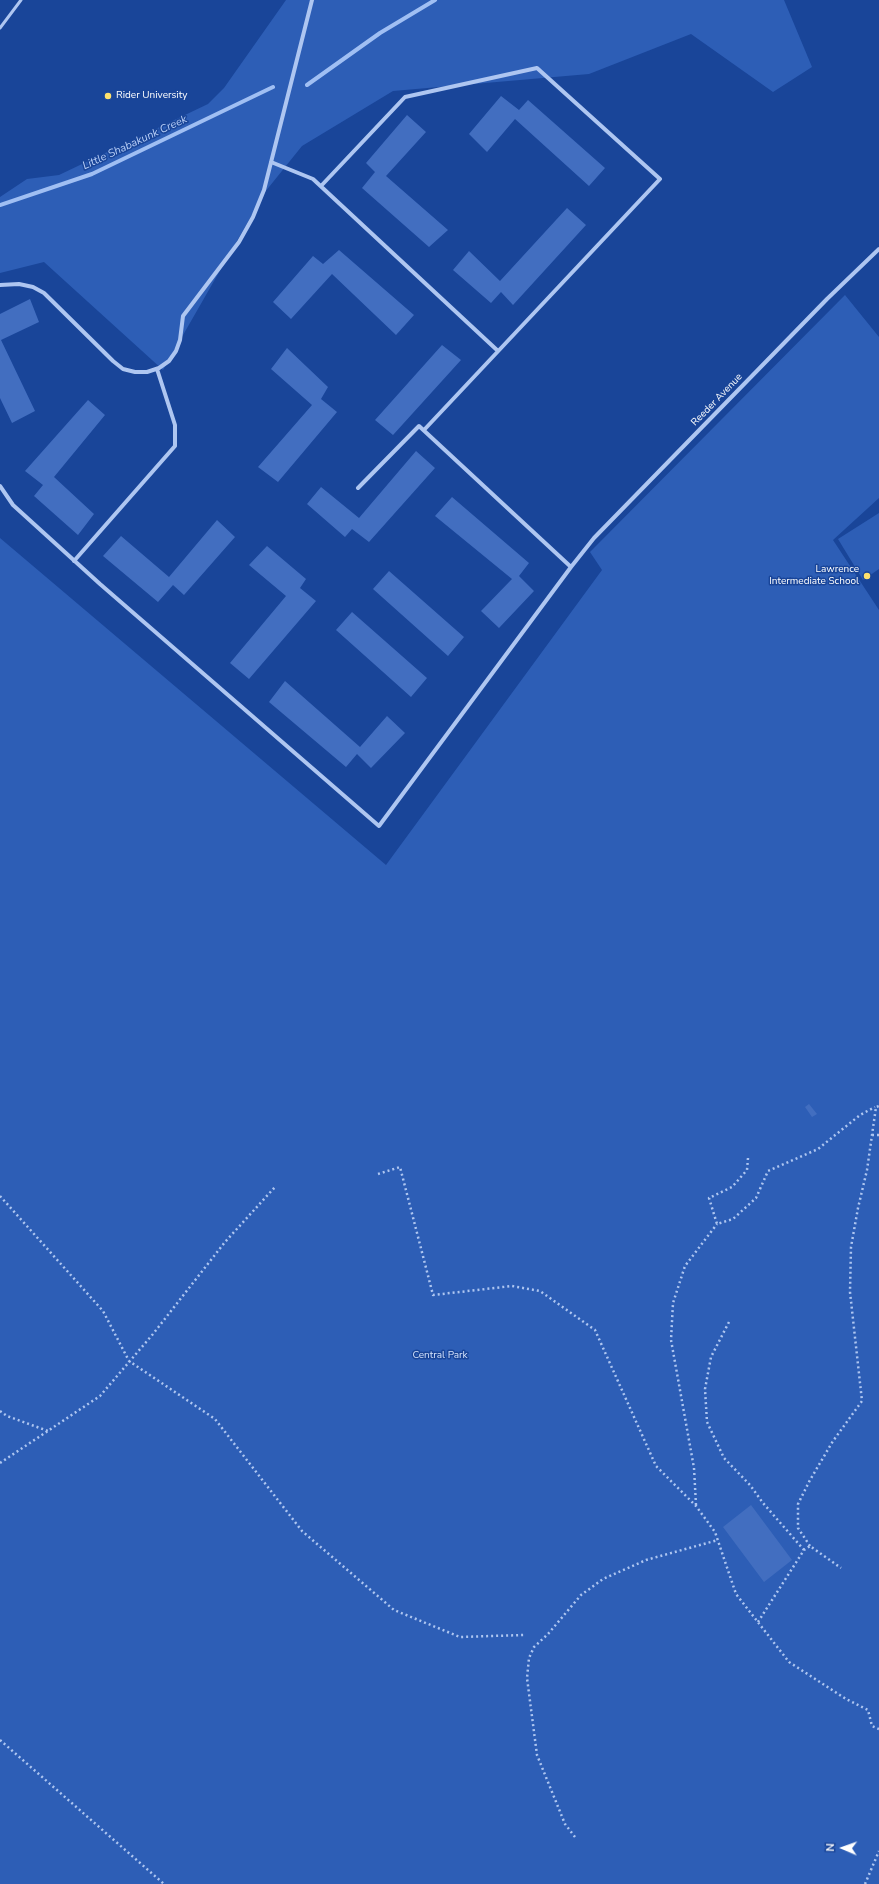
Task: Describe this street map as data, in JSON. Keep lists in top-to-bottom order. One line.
{"streets":{"street":["Reeder Avenue"]},"water":["Little Shabakunk Creek"],"parks":["Central Park"],"places":["Rider University","Lawrence Intermediate School"],"north":"left"}
